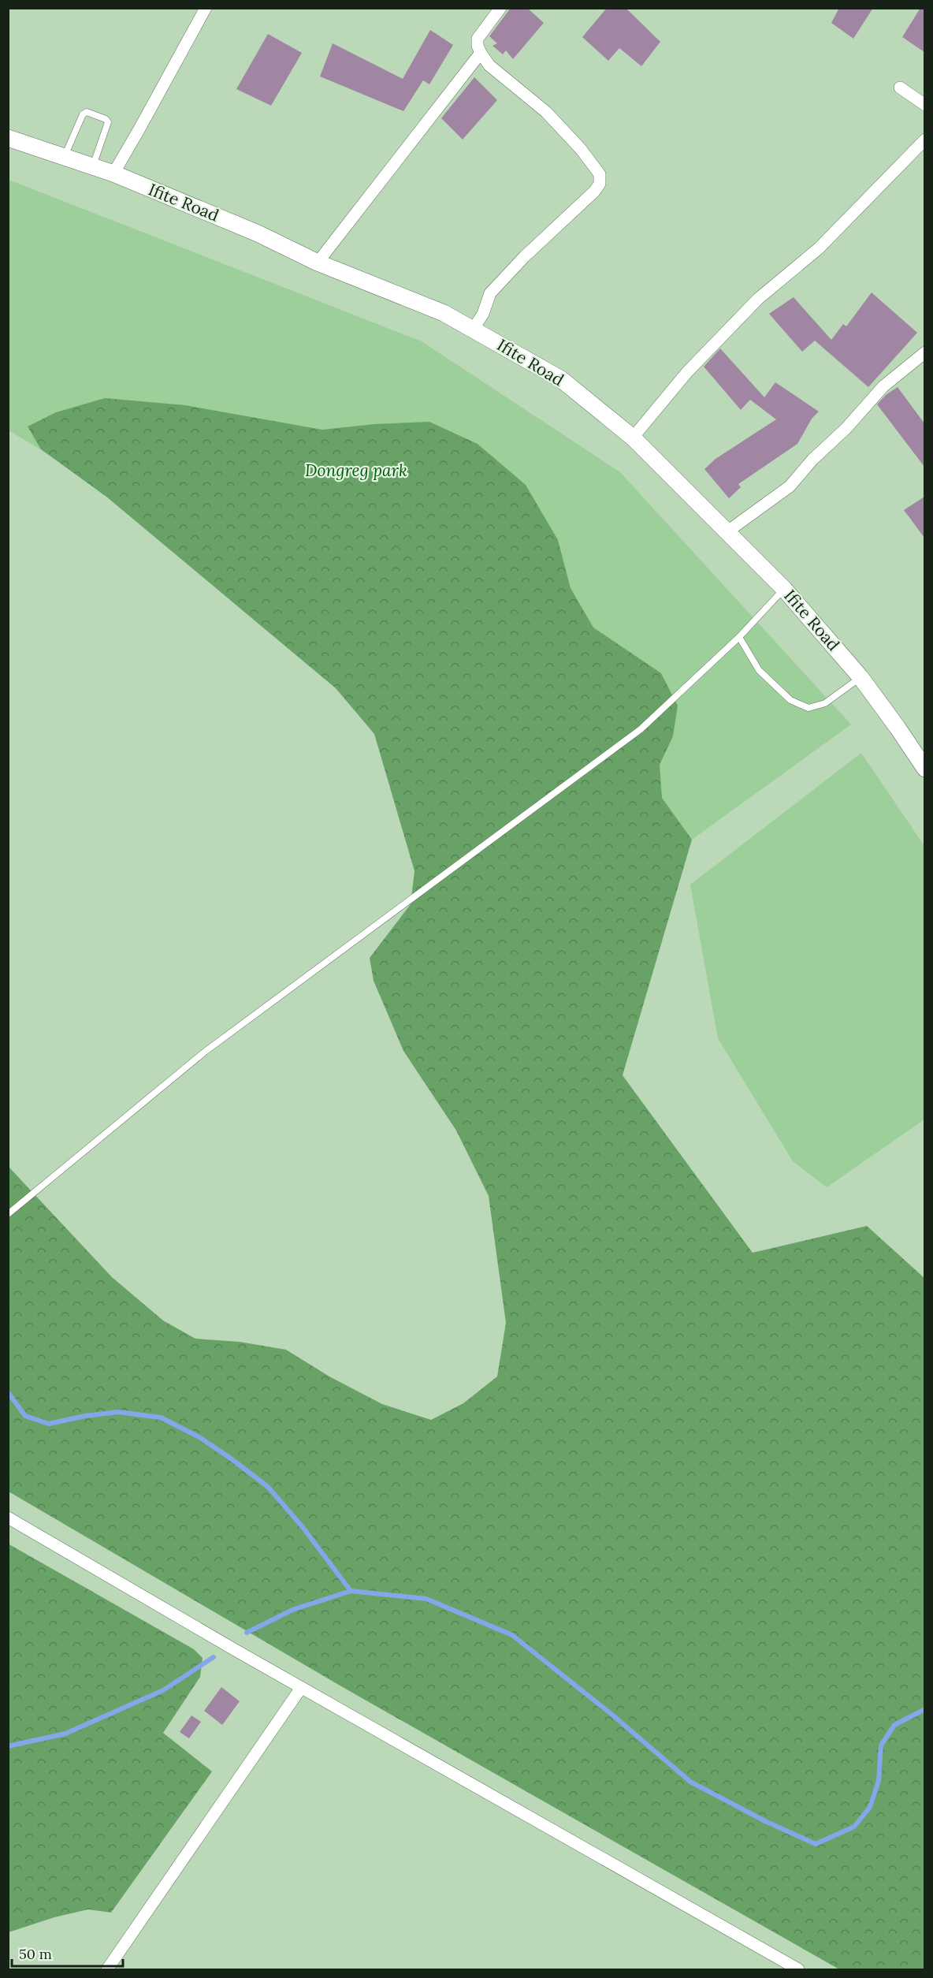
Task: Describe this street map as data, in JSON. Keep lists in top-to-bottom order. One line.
{"streets":{"street":["Ifite Road"]},"parks":["Dongreg park"],"scale_bar":"50 m"}
